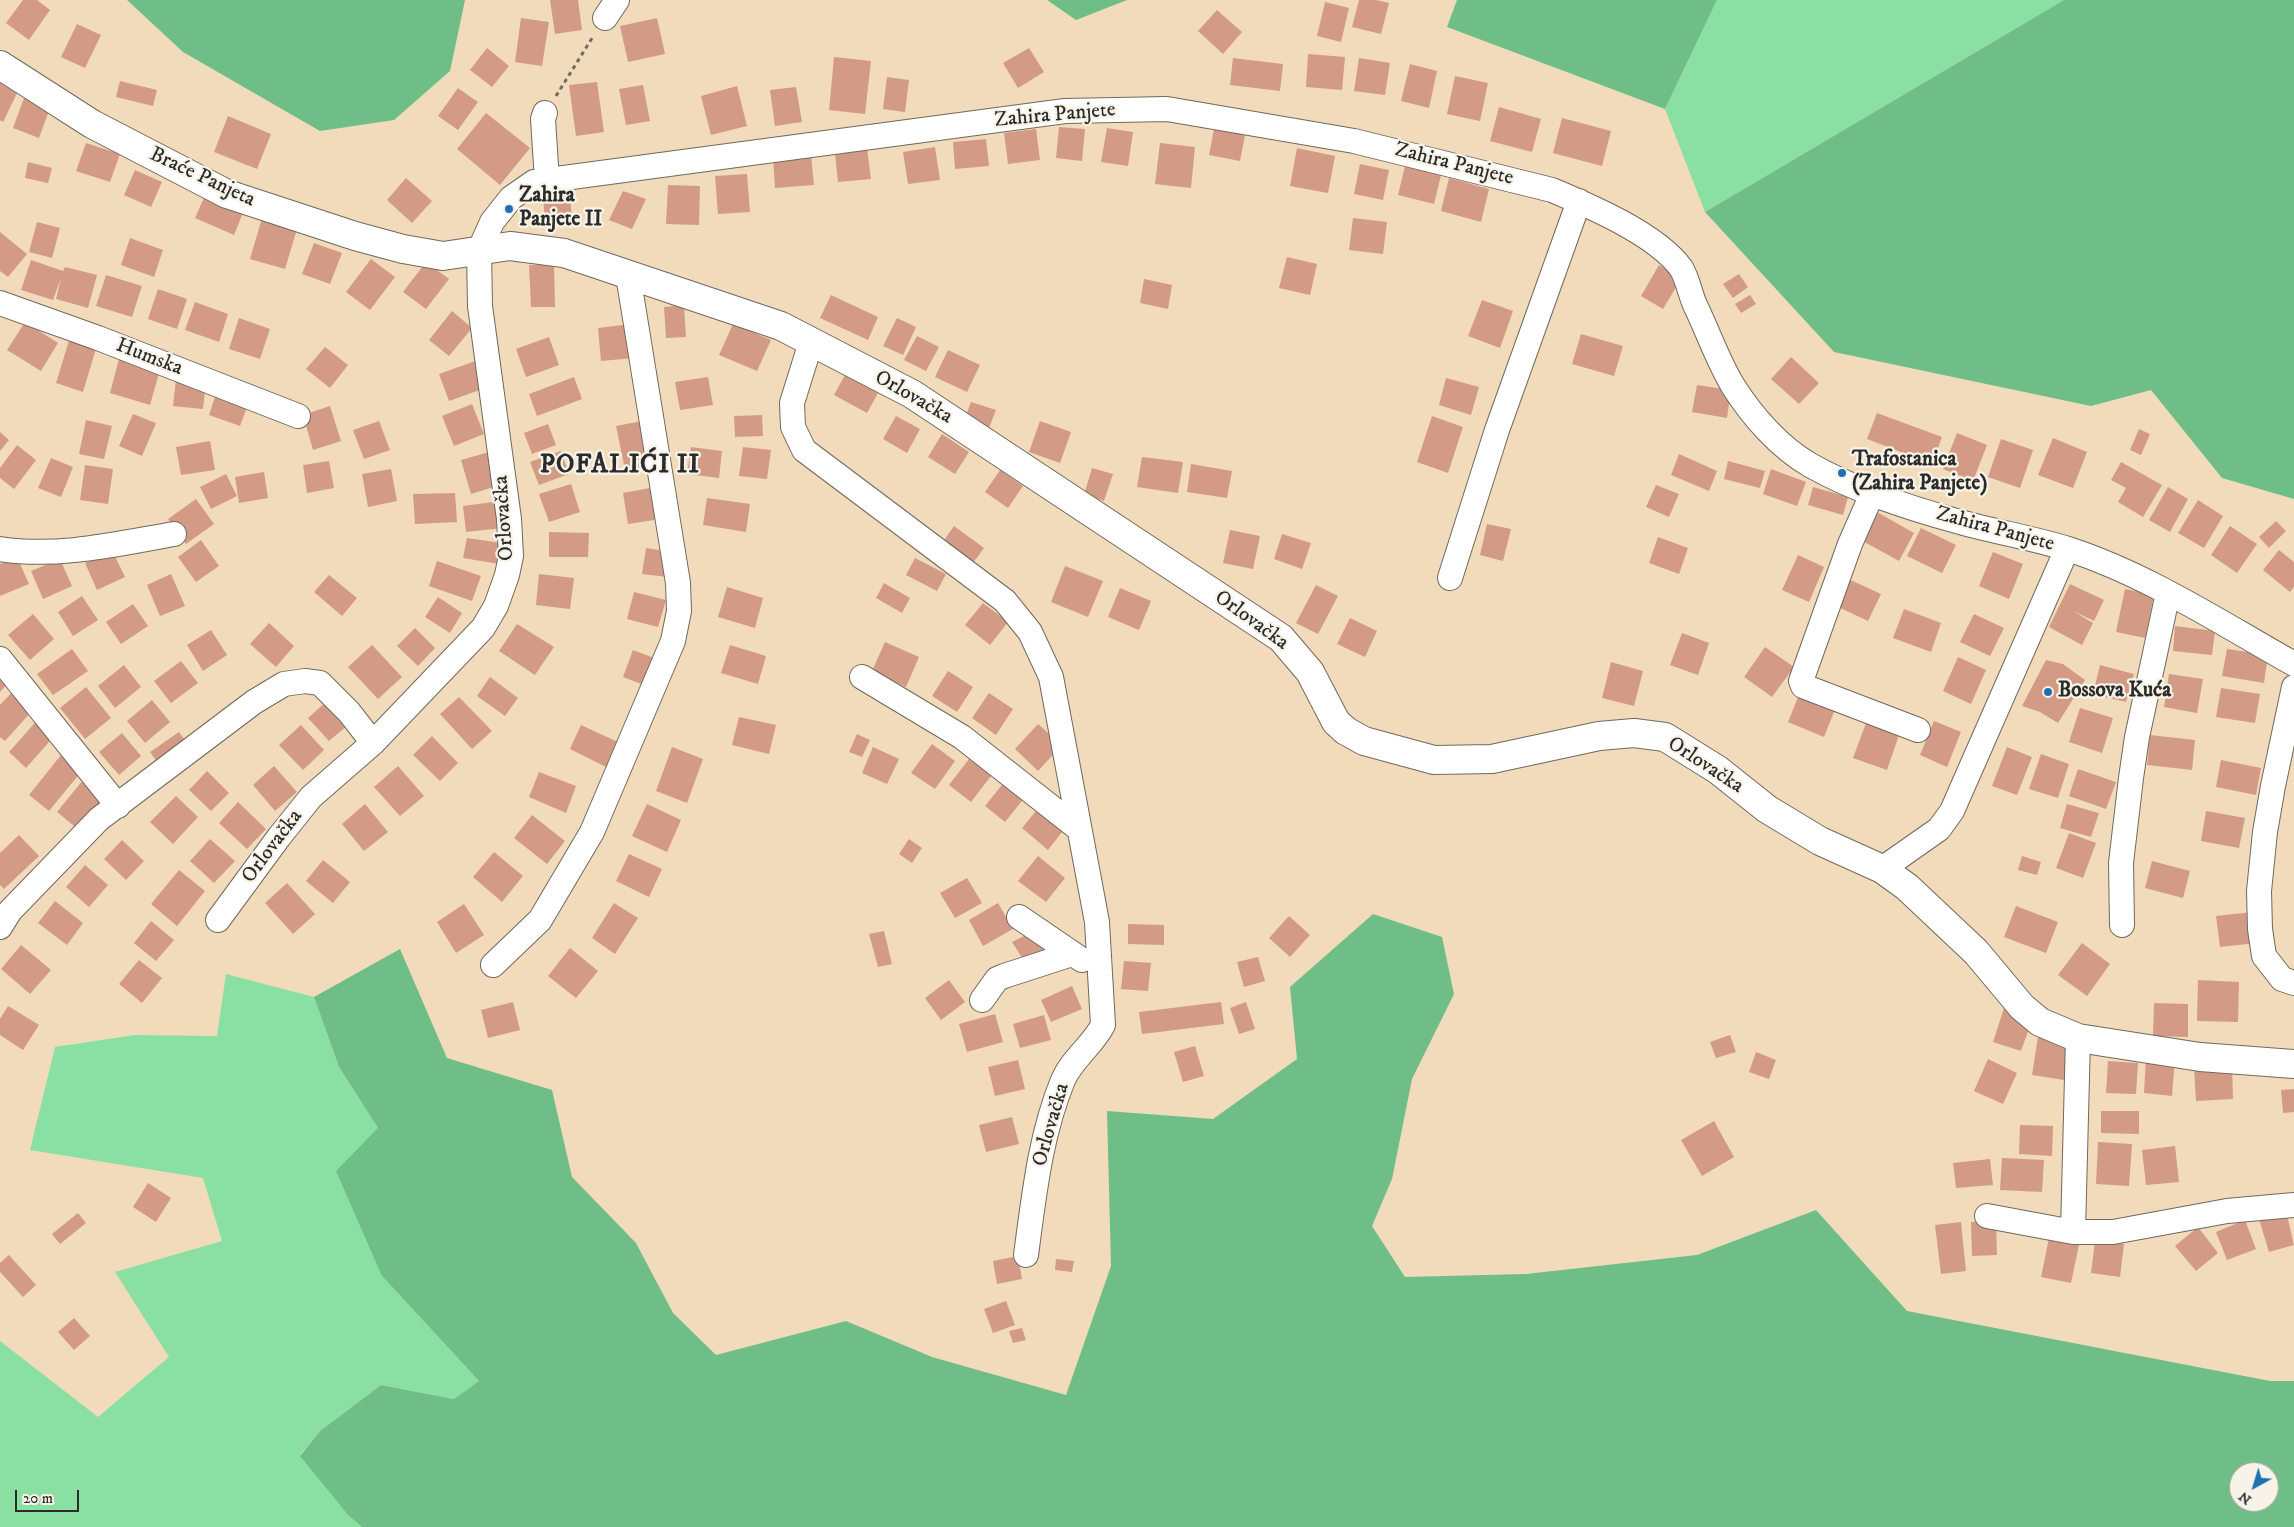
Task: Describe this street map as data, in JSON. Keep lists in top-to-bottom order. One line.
{"streets":{"street":["Zahira Panjete","Braće Panjeta","Humska","Orlovačka"]},"crossings":[["Zahira Panjete","Braće Panjeta"],["Zahira Panjete","Orlovačka"],["Braće Panjeta","Orlovačka"]],"districts":["POFALIĆI II"],"places":["Zahira Panjete II","Trafostanica (Zahira Panjete)","Bossova Kuća"],"scale_bar":"20 m","north":"bottom left"}
